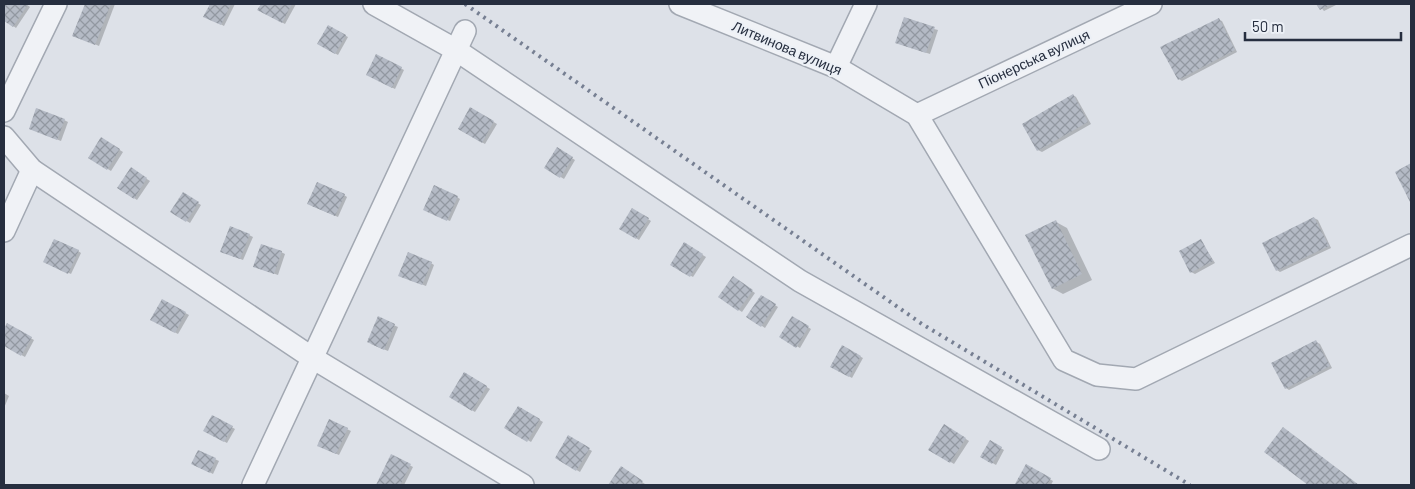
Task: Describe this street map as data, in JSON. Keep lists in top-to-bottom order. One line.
{"streets":{"street":["Литвинова вулиця","Піонерська вулиця"]},"crossings":[["Литвинова вулиця","Піонерська вулиця"]],"scale_bar":"50 m"}
